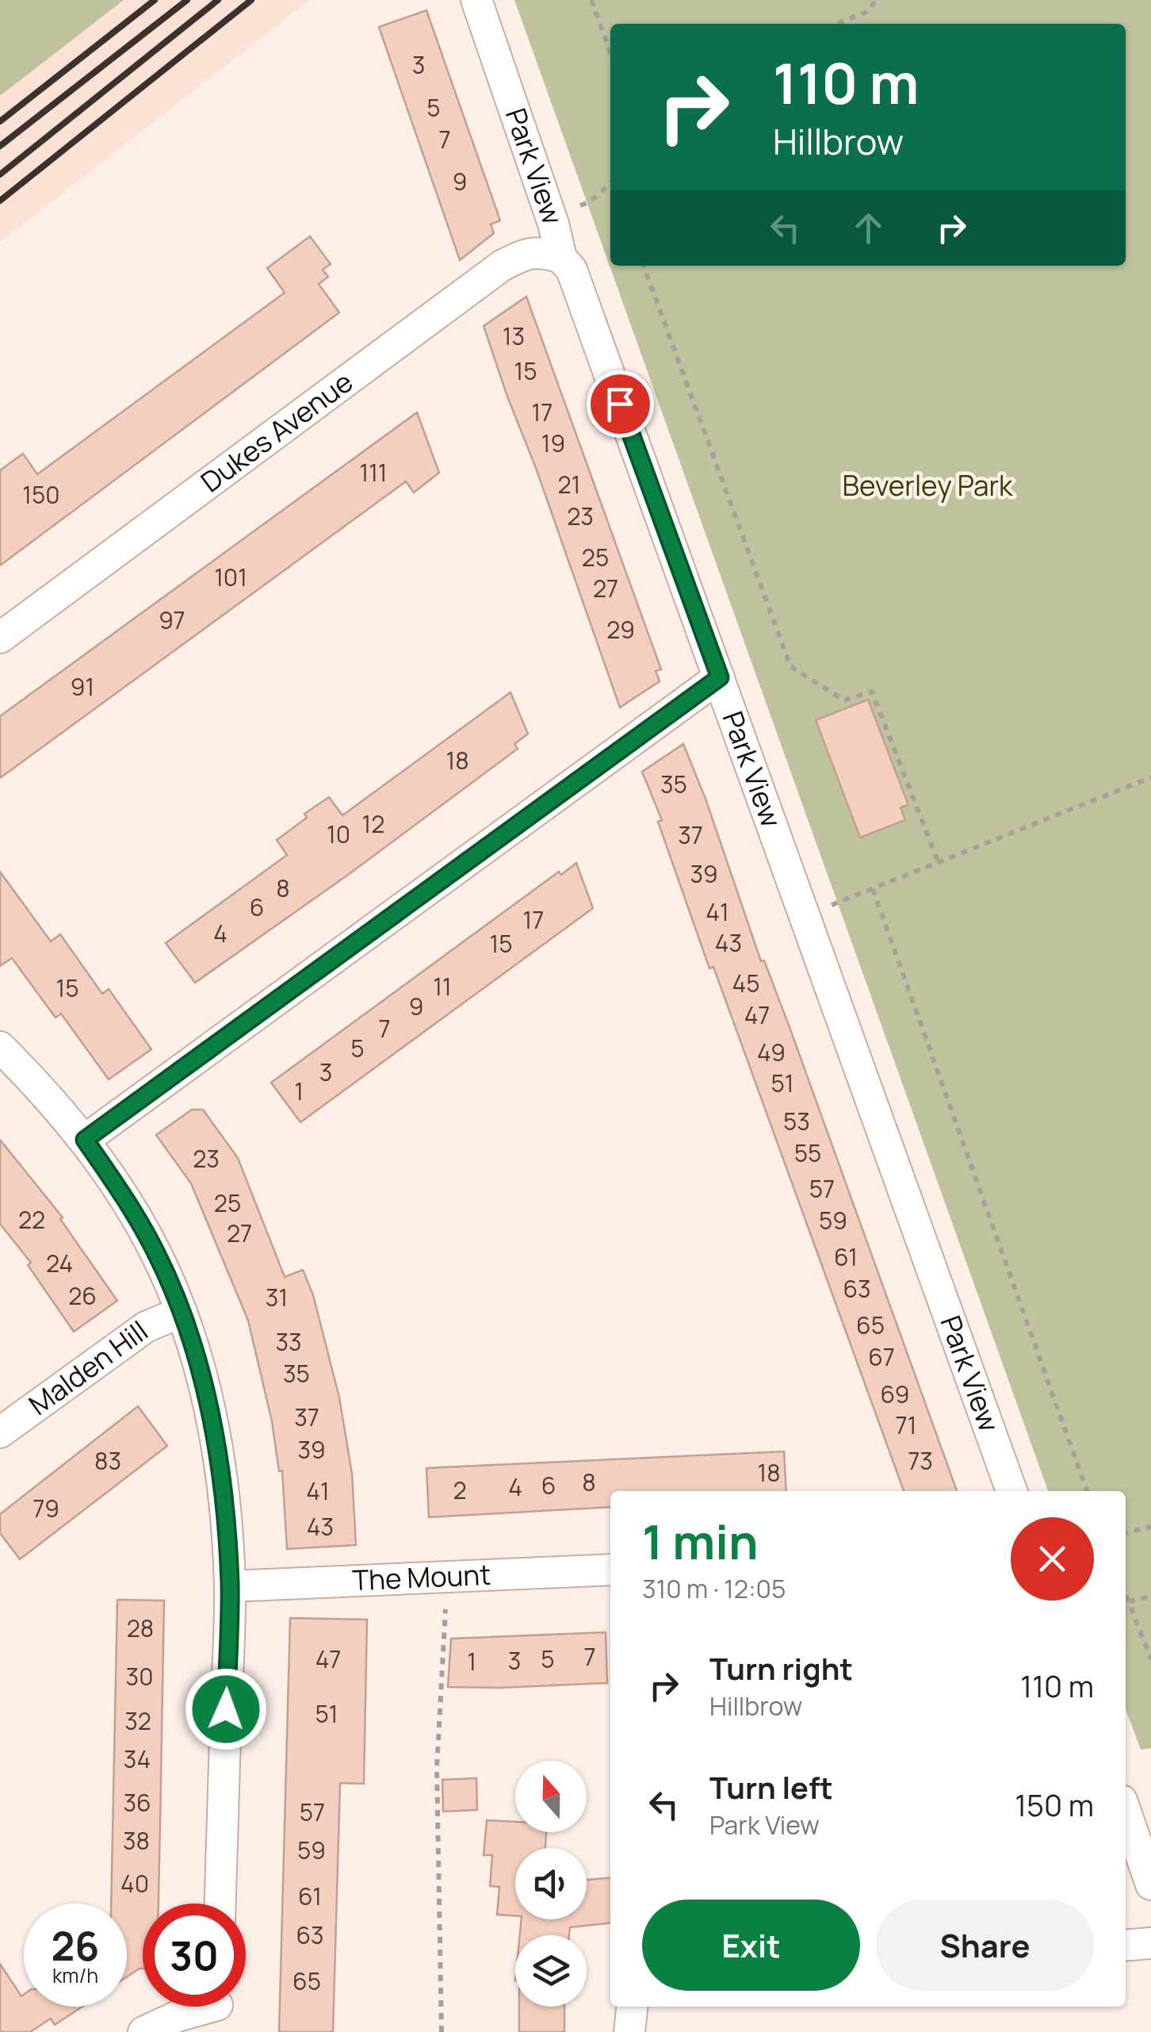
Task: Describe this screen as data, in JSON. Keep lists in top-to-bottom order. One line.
{"streets":{"street":["Park View","Dukes Avenue","Malden Hill","The Mount"]},"crossings":[["Park View","Dukes Avenue"]],"parks":["Beverley Park"],"house_numbers":["3","5","7","9","13","15","17","19","111","21","150","23","25","101","27","97","29","91","18","35","12","10","37","39","8","6","41","17","4","43","15","45","11","15","9","47","7","5","49","3","51","1","53","55","23","57","25","22","59","27","61","24","63","26","31","65","33","67","35","69","37","71","39","83","73","18","8","6","4","2","41","79","43","28","7","47","5","3","1","30","51","32","34","36","57","38","59","40","61","63","65"],"north":"top","page":{"turn":["110 m","Hillbrow"],"heading":["1 min","310 m · 12:05"],"list":[{"name":"Turn right","note":"Hillbrow","value":"110 m"},{"name":"Turn left","note":"Park View","value":"150 m"}],"buttons":["Exit","Share"],"speed":"26 km/h","limit":"30"}}
